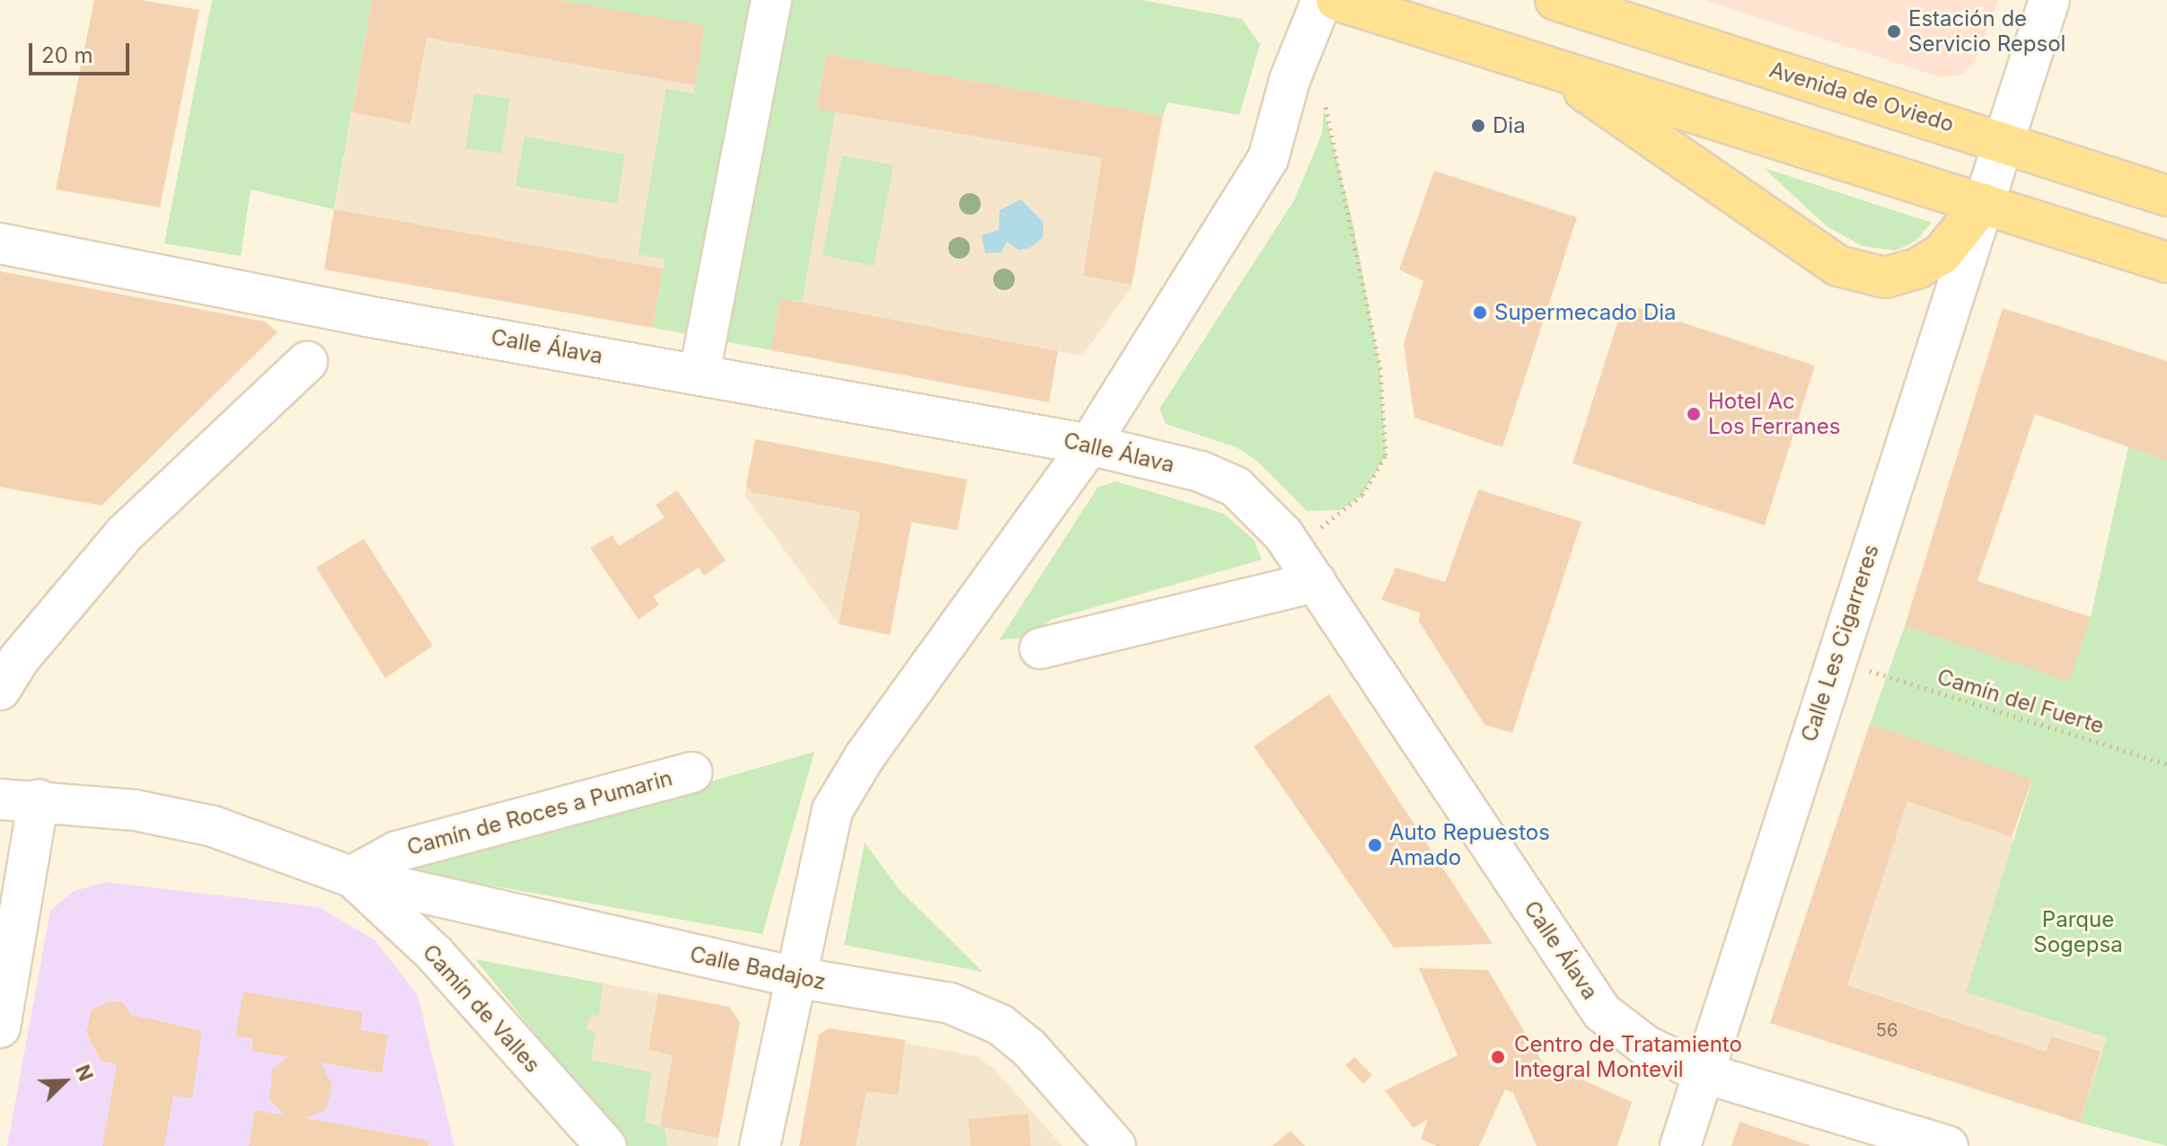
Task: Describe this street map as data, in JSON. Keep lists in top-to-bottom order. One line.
{"streets":{"main road":["Avenida de Oviedo"],"street":["Calle Álava","Calle Les Cigarreres","Camín de Roces a Pumarin","Calle Badajoz","Camín de Valles"],"path":["Camín del Fuerte"]},"crossings":[["Avenida de Oviedo","Calle Les Cigarreres"],["Calle Álava","Calle Les Cigarreres"],["Camín de Roces a Pumarin","Calle Badajoz"],["Camín de Roces a Pumarin","Camín de Valles"],["Calle Badajoz","Camín de Valles"]],"parks":["Parque Sogepsa"],"places":["Estación de Servicio Repsol","Dia","Supermecado Dia","Hotel Ac Los Ferranes","Auto Repuestos Amado","Centro de Tratamiento Integral Montevil"],"house_numbers":["56"],"scale_bar":"20 m","north":"top right"}
